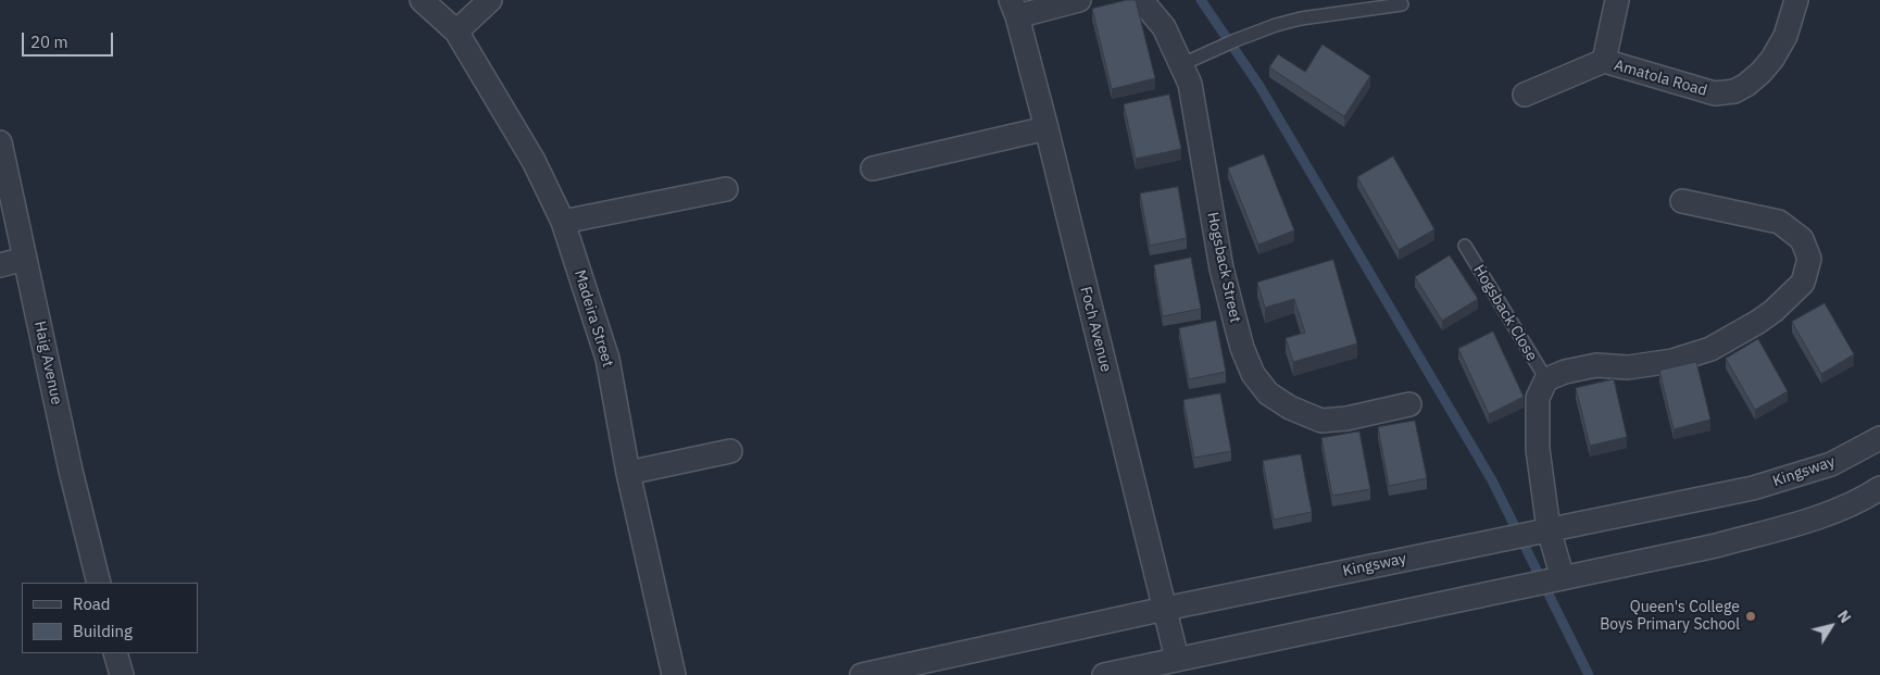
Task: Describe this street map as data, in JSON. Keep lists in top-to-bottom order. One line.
{"streets":{"street":["Amatola Road","Hogsback Street","Madeira Street","Foch Avenue","Haig Avenue","Kingsway"],"lane":["Hogsback Close"]},"crossings":[["Foch Avenue","Kingsway"]],"places":["Queen's College Boys Primary School"],"legend":["Road","Building"],"scale_bar":"20 m","north":"top right"}
